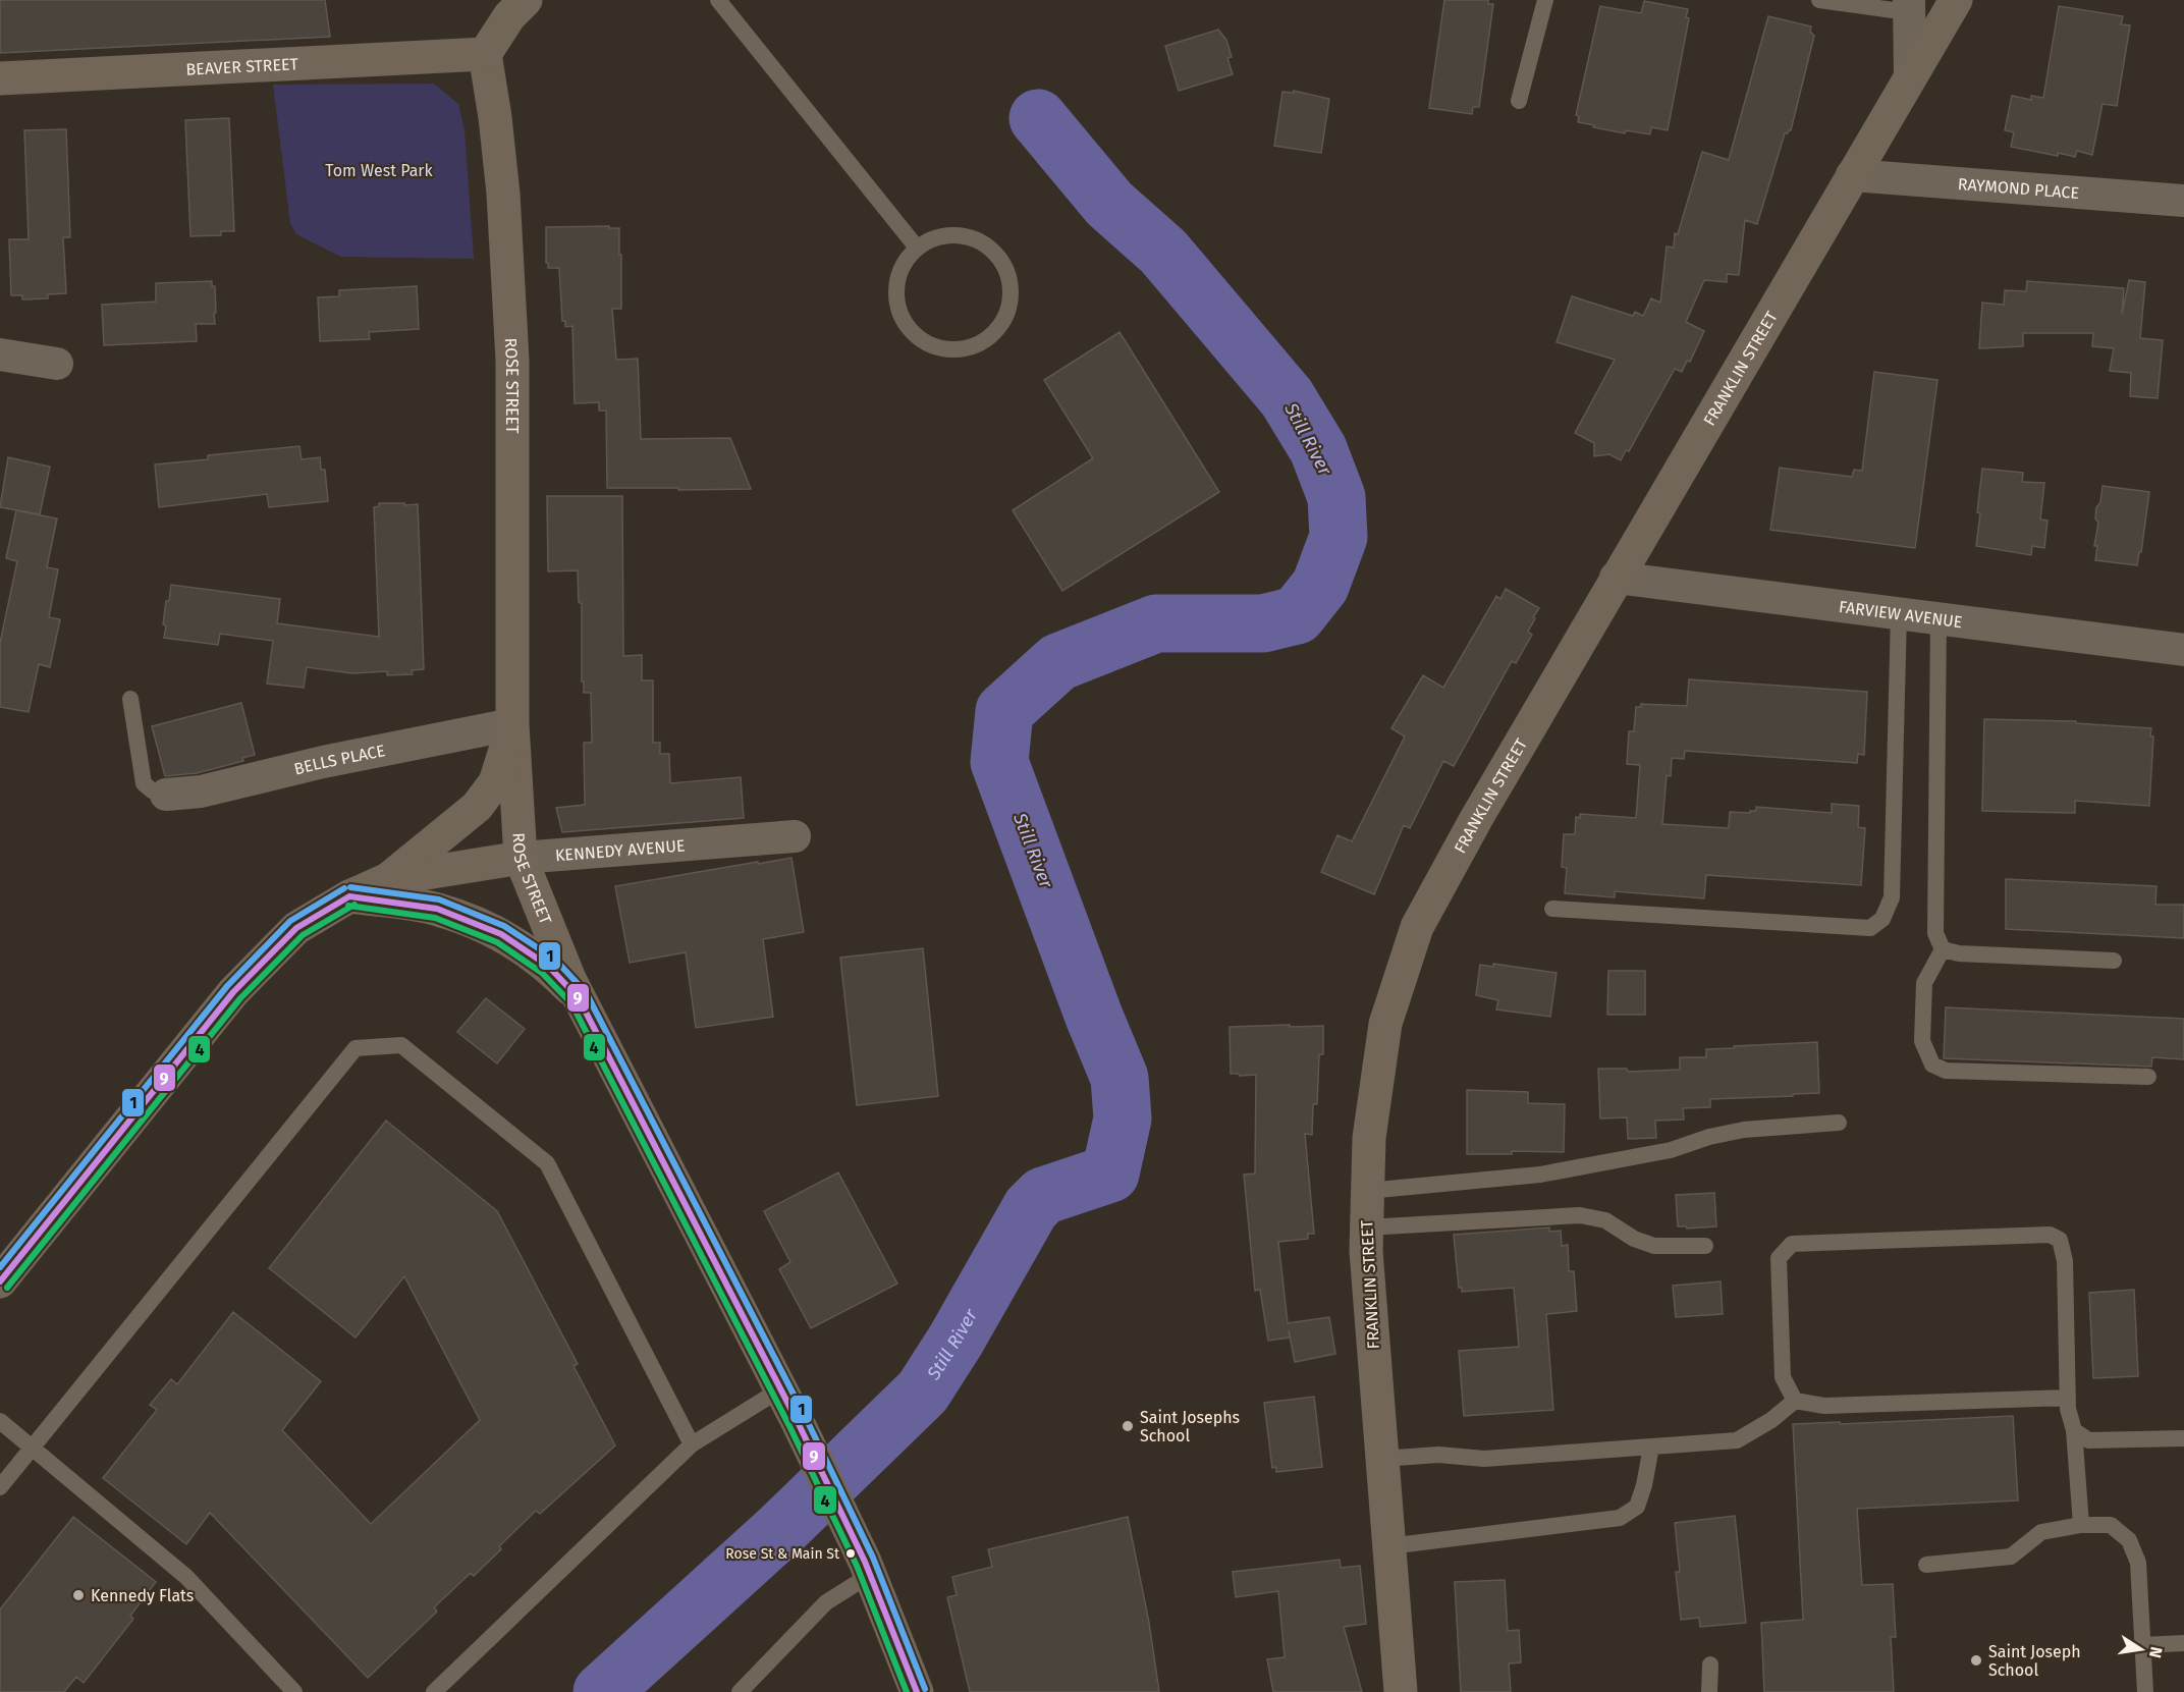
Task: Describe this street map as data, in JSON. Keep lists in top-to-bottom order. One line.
{"streets":{"street":["BEAVER STREET","RAYMOND PLACE","FRANKLIN STREET","ROSE STREET","FARVIEW AVENUE","BELLS PLACE","KENNEDY AVENUE"]},"crossings":[["BEAVER STREET","ROSE STREET"],["RAYMOND PLACE","FRANKLIN STREET"],["FRANKLIN STREET","FARVIEW AVENUE"],["ROSE STREET","BELLS PLACE"],["ROSE STREET","KENNEDY AVENUE"]],"water":["Still River"],"parks":["Tom West Park"],"places":["Saint Josephs School","Rose St & Main St","Kennedy Flats","Saint Joseph School"],"lines":["transit line 1","transit line 9","transit line 4"],"north":"right"}
